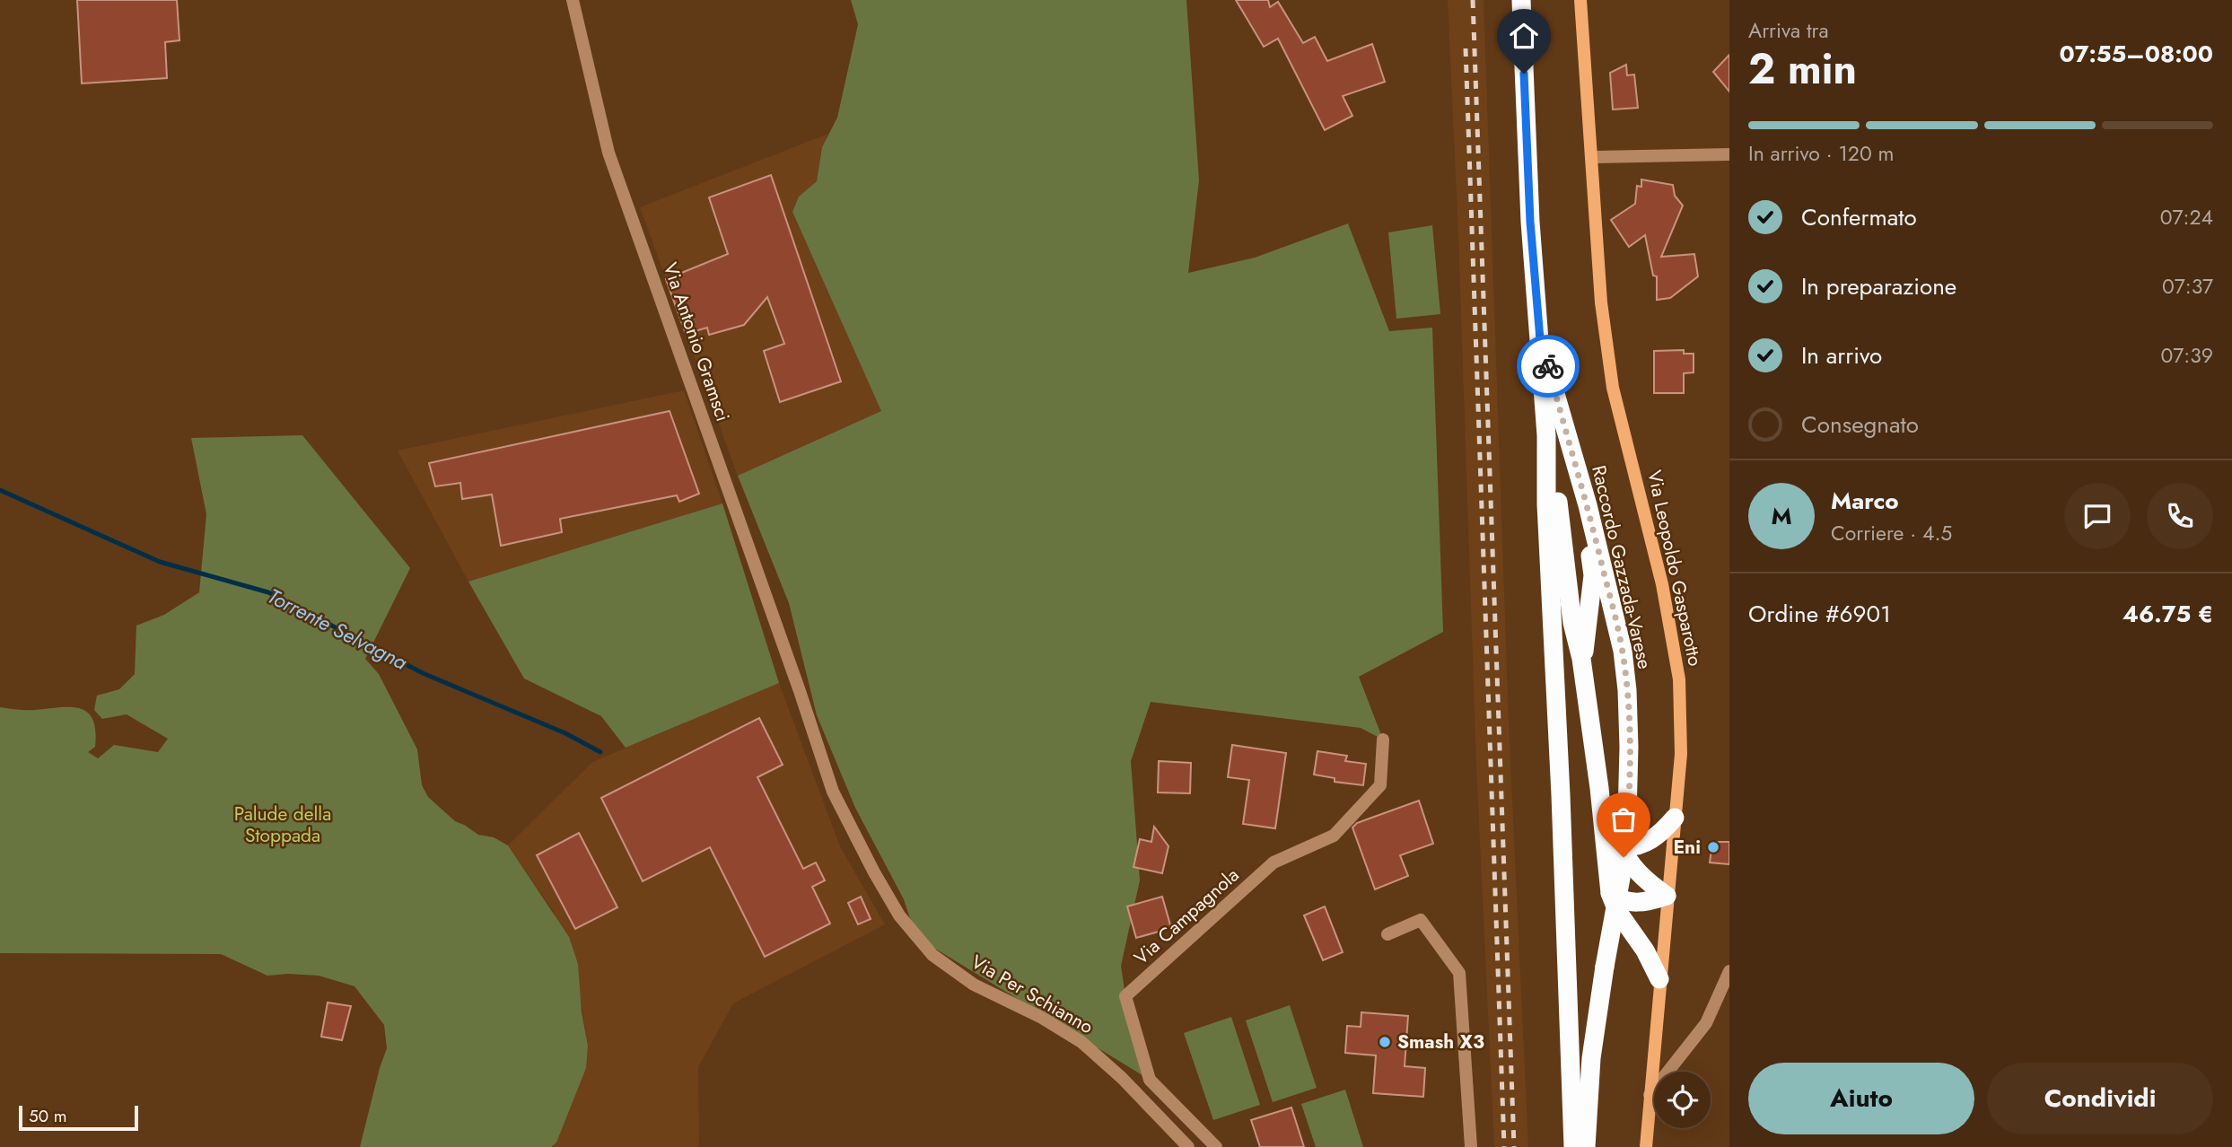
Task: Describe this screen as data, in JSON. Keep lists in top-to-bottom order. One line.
{"streets":{"highway":["Raccordo Gazzada-Varese"],"main road":["Via Leopoldo Gasparotto"],"street":["Via Antonio Gramsci","Via Campagnola","Via Per Schianno"]},"crossings":[["Via Antonio Gramsci","Via Per Schianno"]],"water":["Torrente Selvagna"],"parks":["Palude della Stoppada"],"places":["Eni","Smash X3"],"scale_bar":"50 m","page":{"heading":["2 min","Arriva tra","07:55–08:00"],"panel":["Marco","Corriere · 4.5","Ordine #6901","46.75 €"],"bar":"In arrivo · 120 m","list":[["Confermato","07:24"],["In preparazione","07:37"],["In arrivo","07:39"],"Consegnato"],"round":"M","buttons":["Aiuto","Condividi"],"scale":"50 m"}}
